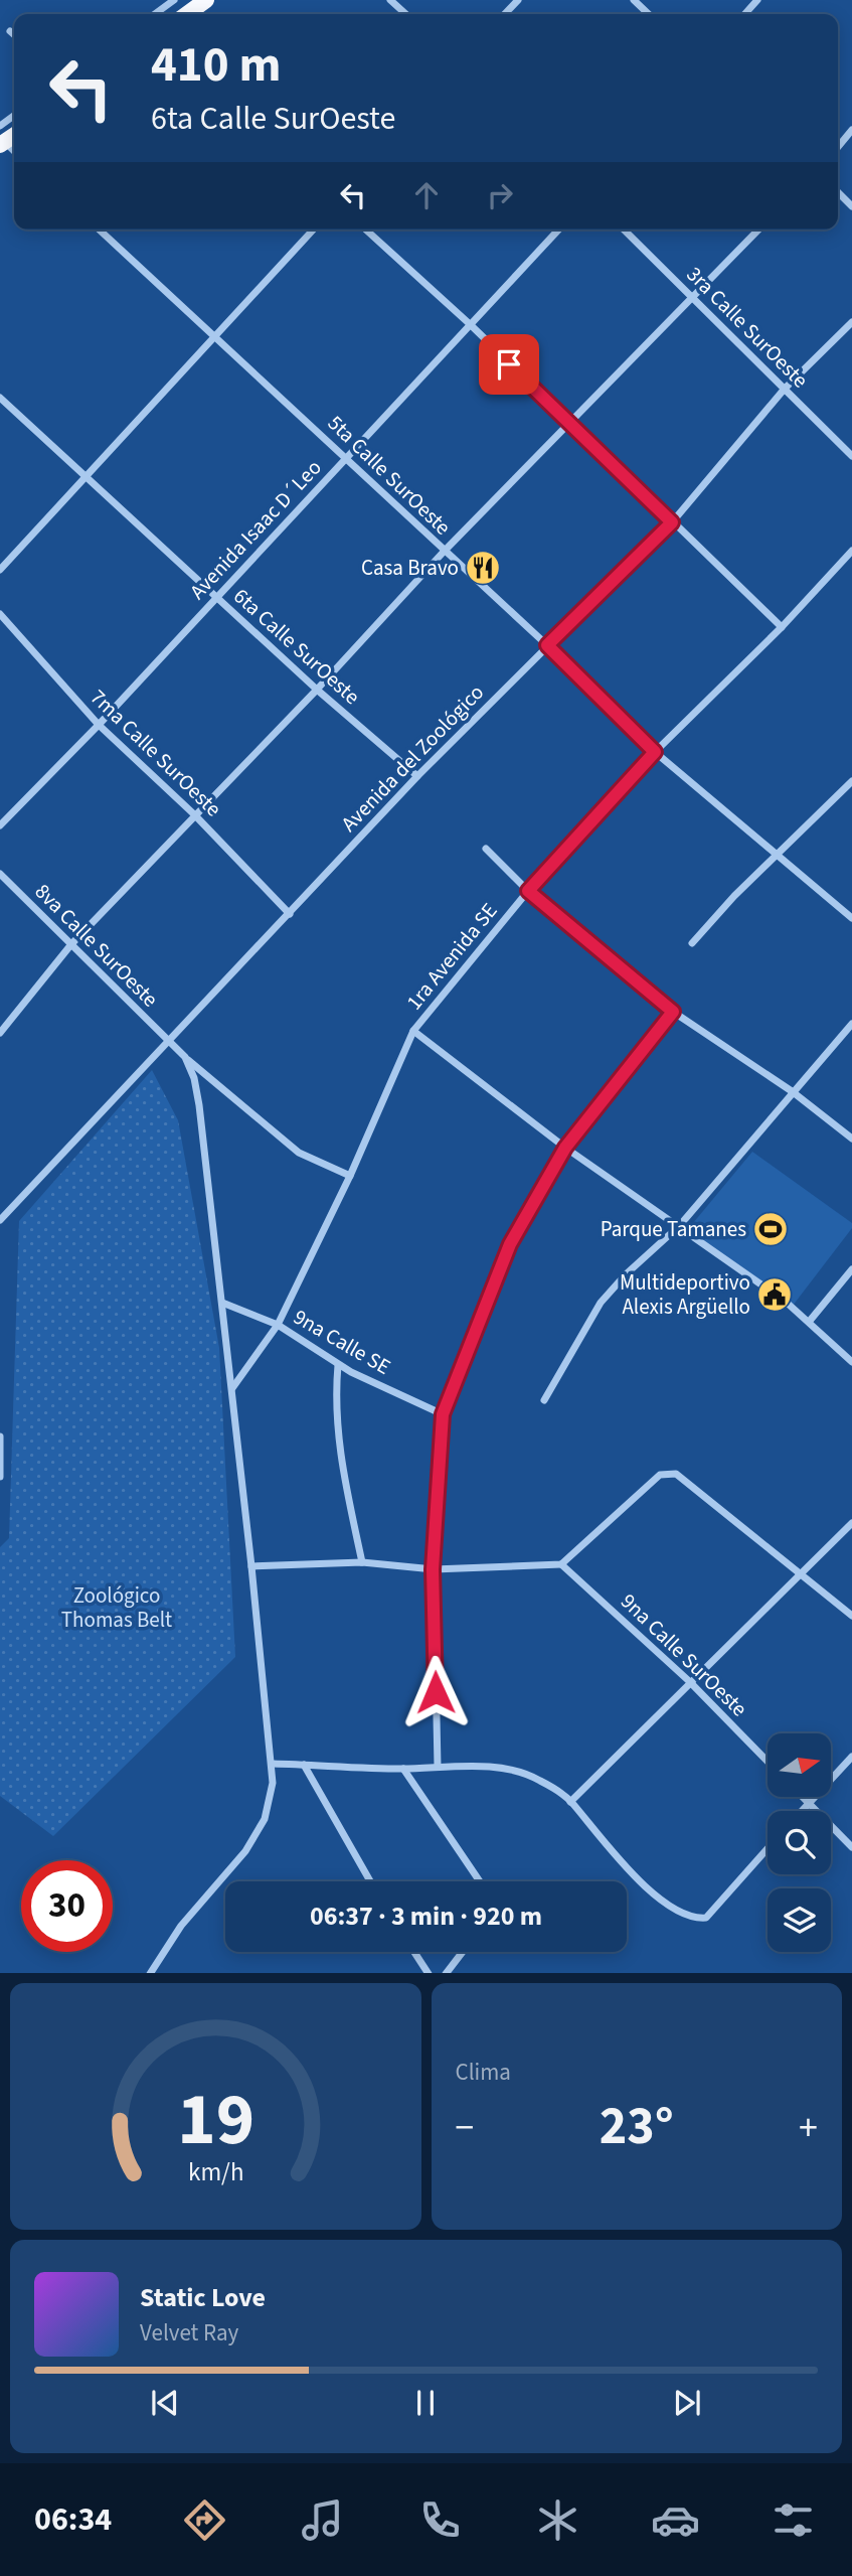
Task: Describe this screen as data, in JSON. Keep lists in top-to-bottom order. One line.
{"streets":{"street":["3ra Calle SurOeste","5ta Calle SurOeste","Avenida Isaac D´Leo","6ta Calle SurOeste","7ma Calle SurOeste","Avenida del Zoológico","8va Calle SurOeste","1ra Avenida SE","9na Calle SE","9na Calle SurOeste"]},"crossings":[["3ra Calle SurOeste","Avenida del Zoológico"],["5ta Calle SurOeste","Avenida Isaac D´Leo"],["5ta Calle SurOeste","Avenida del Zoológico"],["5ta Calle SurOeste","1ra Avenida SE"],["Avenida Isaac D´Leo","6ta Calle SurOeste"],["Avenida Isaac D´Leo","7ma Calle SurOeste"],["6ta Calle SurOeste","Avenida del Zoológico"],["7ma Calle SurOeste","Avenida del Zoológico"],["Avenida del Zoológico","8va Calle SurOeste"],["8va Calle SurOeste","1ra Avenida SE"],["1ra Avenida SE","9na Calle SE"]],"parks":["Zoológico Thomas Belt"],"places":{"restaurant":["Casa Bravo"],"sports":["Parque Tamanes"],"public building":["Multideportivo Alexis Argüello"]},"north":"right","page":{"turn":["410 m","6ta Calle SurOeste"],"limit":"30","trip":"06:37 · 3 min · 920 m","tile":"Clima","heat":["−","23°","+"],"song":["Static Love","Velvet Ray"],"tabs":"06:34","gauge":["19","km/h"]}}
